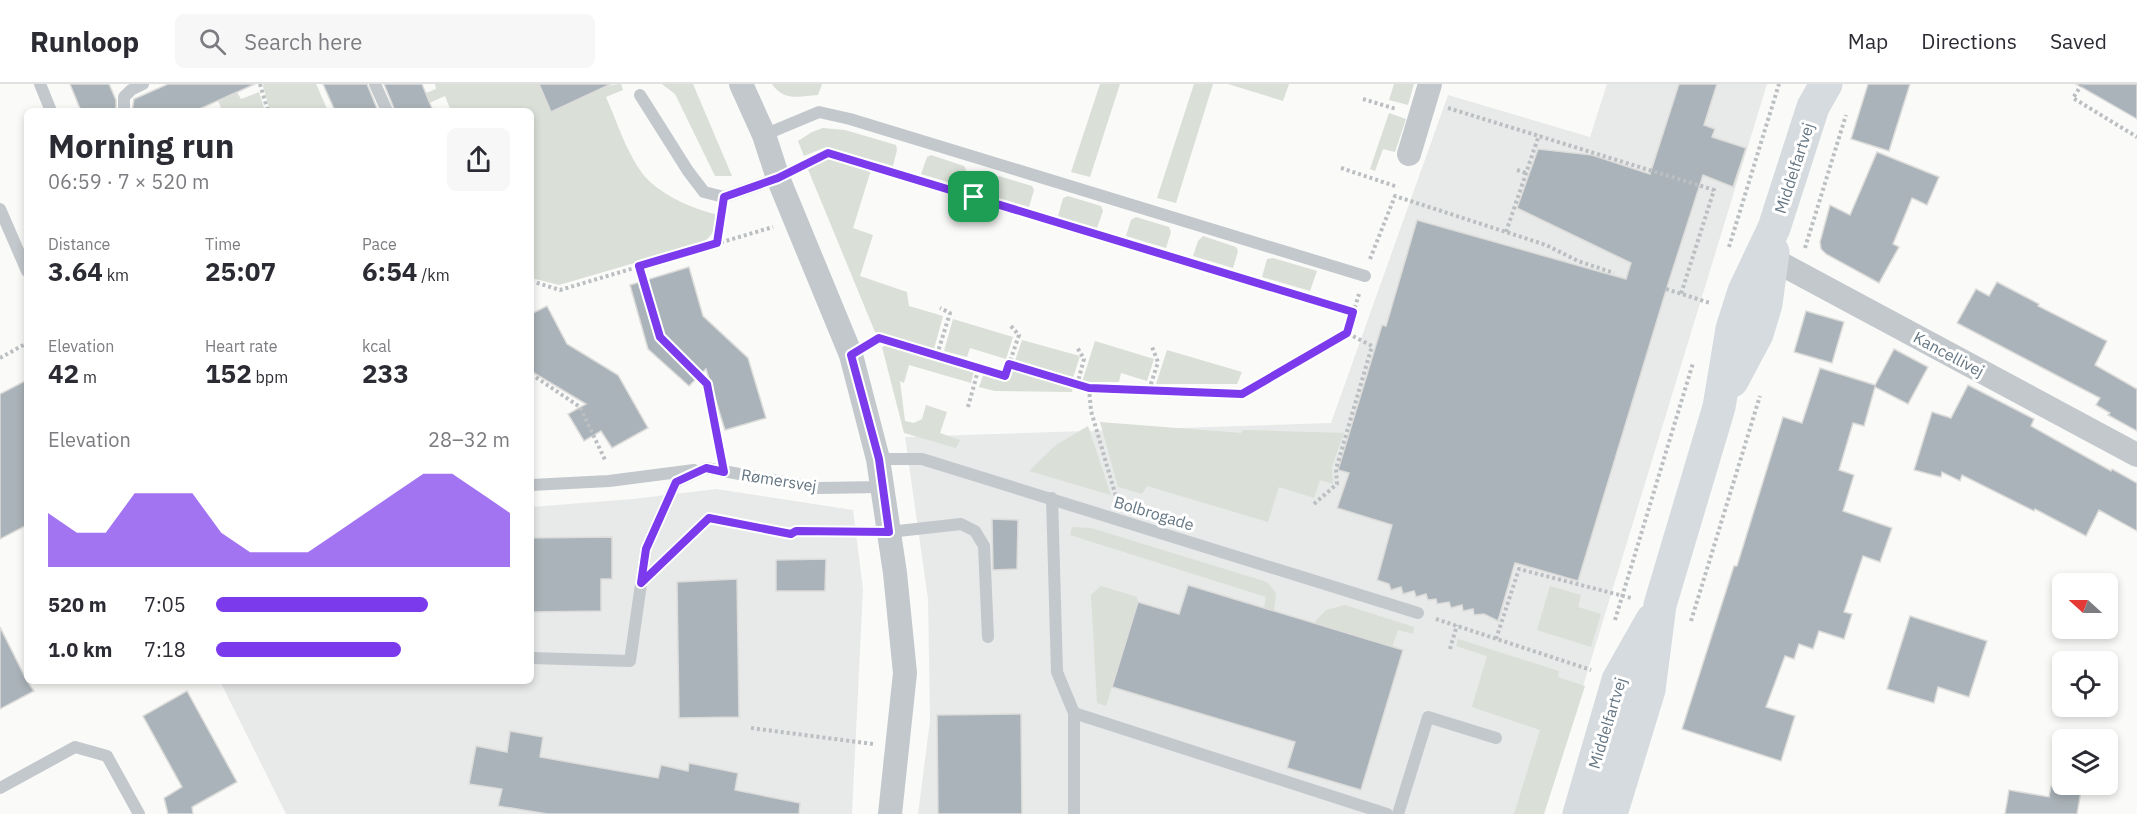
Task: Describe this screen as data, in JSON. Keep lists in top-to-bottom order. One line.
{"streets":{"street":["Middelfartvej","Kancellivej"],"lane":["Rømersvej","Bolbrogade"]},"crossings":[["Middelfartvej","Kancellivej"]],"north":"left","page":{"header":"Runloop","search":"Search here","nav":["Map","Directions","Saved"],"heading":["Morning run","06:59 · 7 × 520 m"],"stats":[["Distance","3.64 km"],["Time","25:07"],["Pace","6:54 /km"],["Elevation","42 m"],["Heart rate","152 bpm"],["kcal","233"]],"chart":["Elevation","28–32 m"],"list":[{"name":"520 m","note":"7:05"},{"name":"1.0 km","note":"7:18"}]}}
